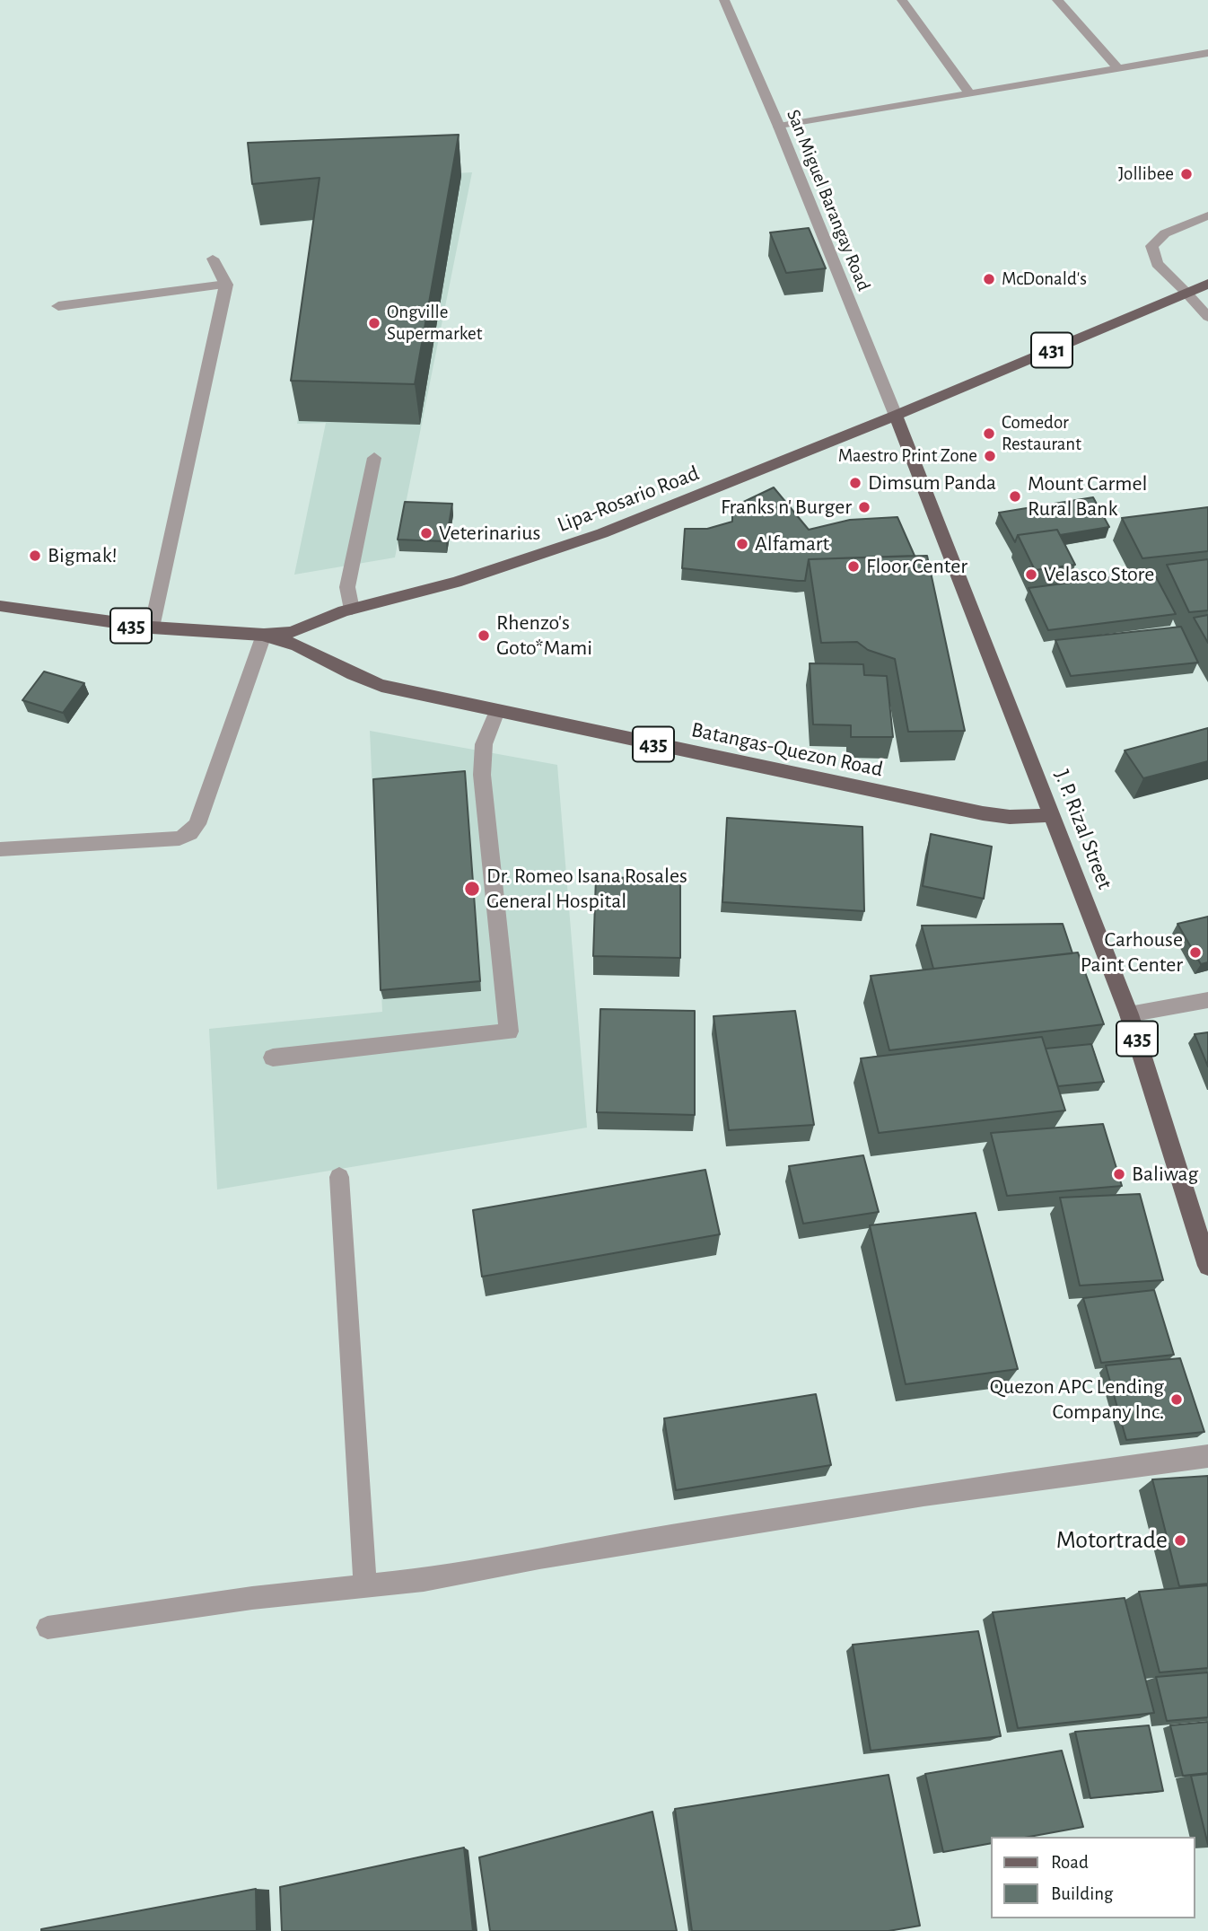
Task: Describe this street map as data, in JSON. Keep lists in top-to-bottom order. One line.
{"streets":{"main road":["431","Lipa-Rosario Road","435","Batangas-Quezon Road","J. P. Rizal Street"],"street":["San Miguel Barangay Road"]},"crossings":[["San Miguel Barangay Road","Lipa-Rosario Road"],["San Miguel Barangay Road","J. P. Rizal Street"],["Lipa-Rosario Road","Batangas-Quezon Road"],["Lipa-Rosario Road","J. P. Rizal Street"],["Batangas-Quezon Road","J. P. Rizal Street"]],"places":["Jollibee","McDonald's","Ongville Supermarket","Comedor Restaurant","Maestro Print Zone","Dimsum Panda","Mount Carmel Rural Bank","Franks n' Burger","Veterinarius","Alfamart","Bigmak!","Floor Center","Velasco Store","Rhenzo's Goto*Mami","Dr. Romeo Isana Rosales General Hospital","Carhouse Paint Center","Baliwag","Quezon APC Lending Company Inc.","Motortrade"],"legend":["Road","Building"]}
